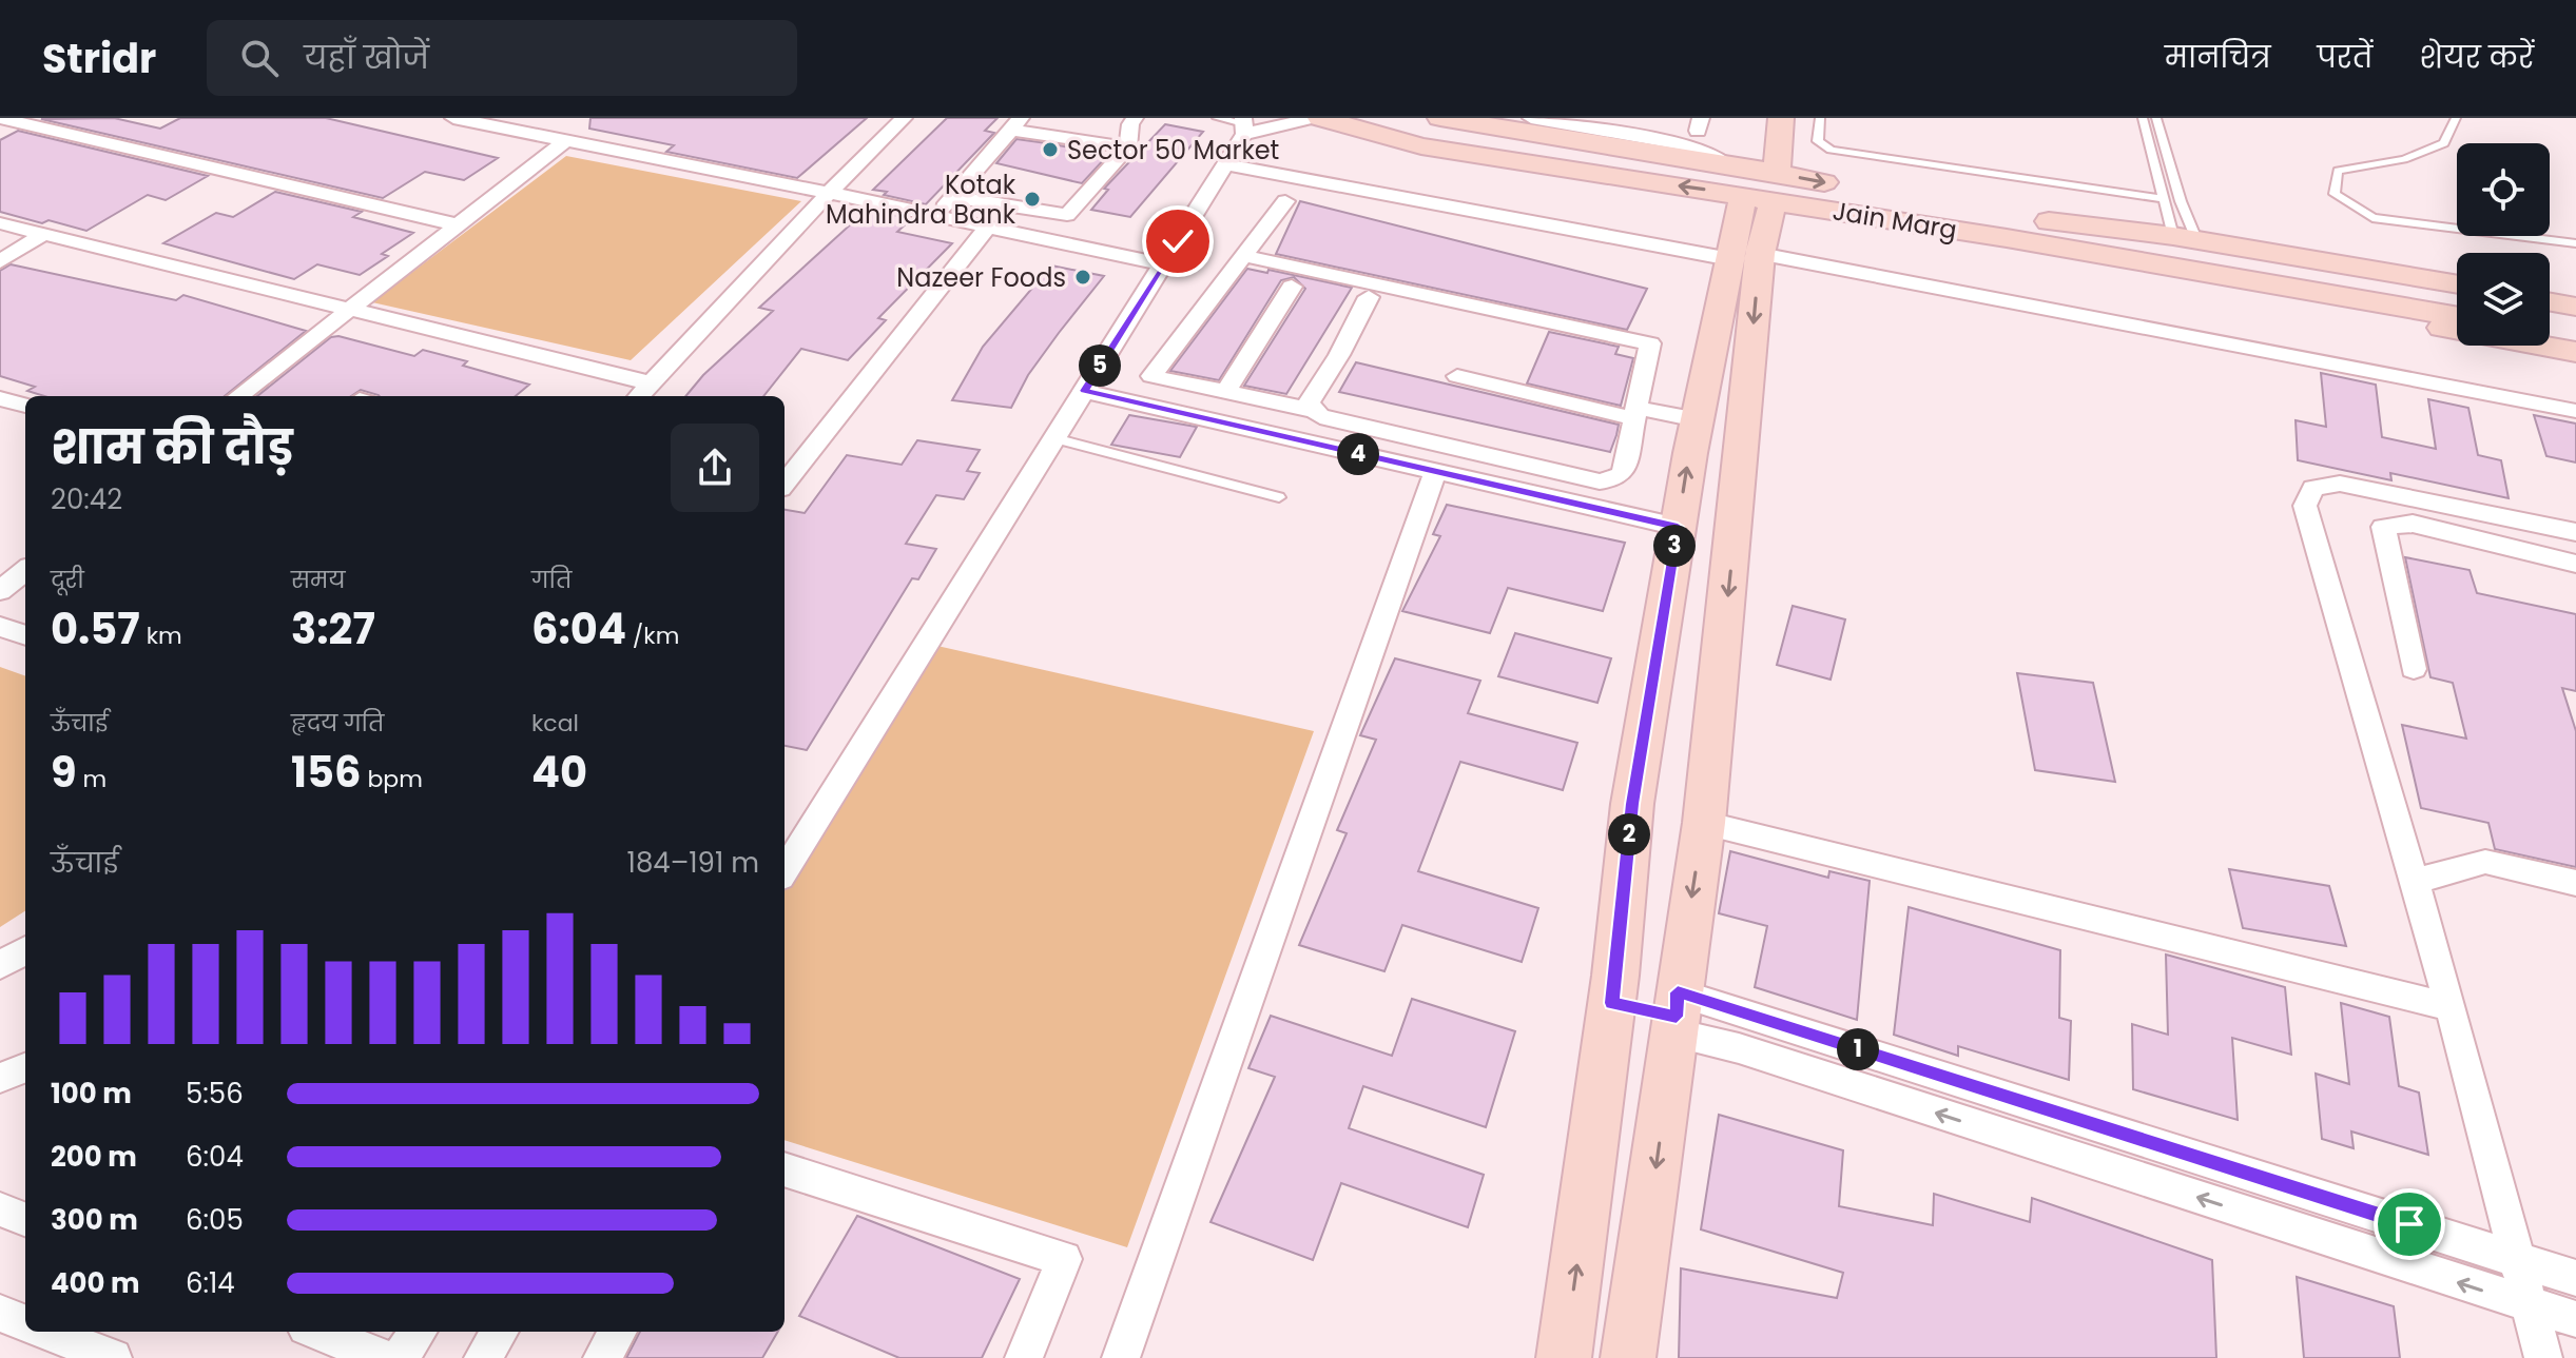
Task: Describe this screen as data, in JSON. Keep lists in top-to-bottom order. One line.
{"streets":{"street":["Jain Marg"]},"places":["Sector 50 Market","Kotak Mahindra Bank","Nazeer Foods"],"page":{"header":"Stridr","search":"यहाँ खोजें","nav":["मानचित्र","परतें","शेयर करें"],"pins":["5","4","3","2","1"],"heading":["शाम की दौड़","20:42"],"stats":[["दूरी","0.57 km"],["समय","3:27"],["गति","6:04 /km"],["ऊँचाई","9 m"],["हृदय गति","156 bpm"],["kcal","40"]],"chart":["ऊँचाई","184–191 m"],"list":[{"name":"100 m","note":"5:56"},{"name":"200 m","note":"6:04"},{"name":"300 m","note":"6:05"},{"name":"400 m","note":"6:14"}]}}
